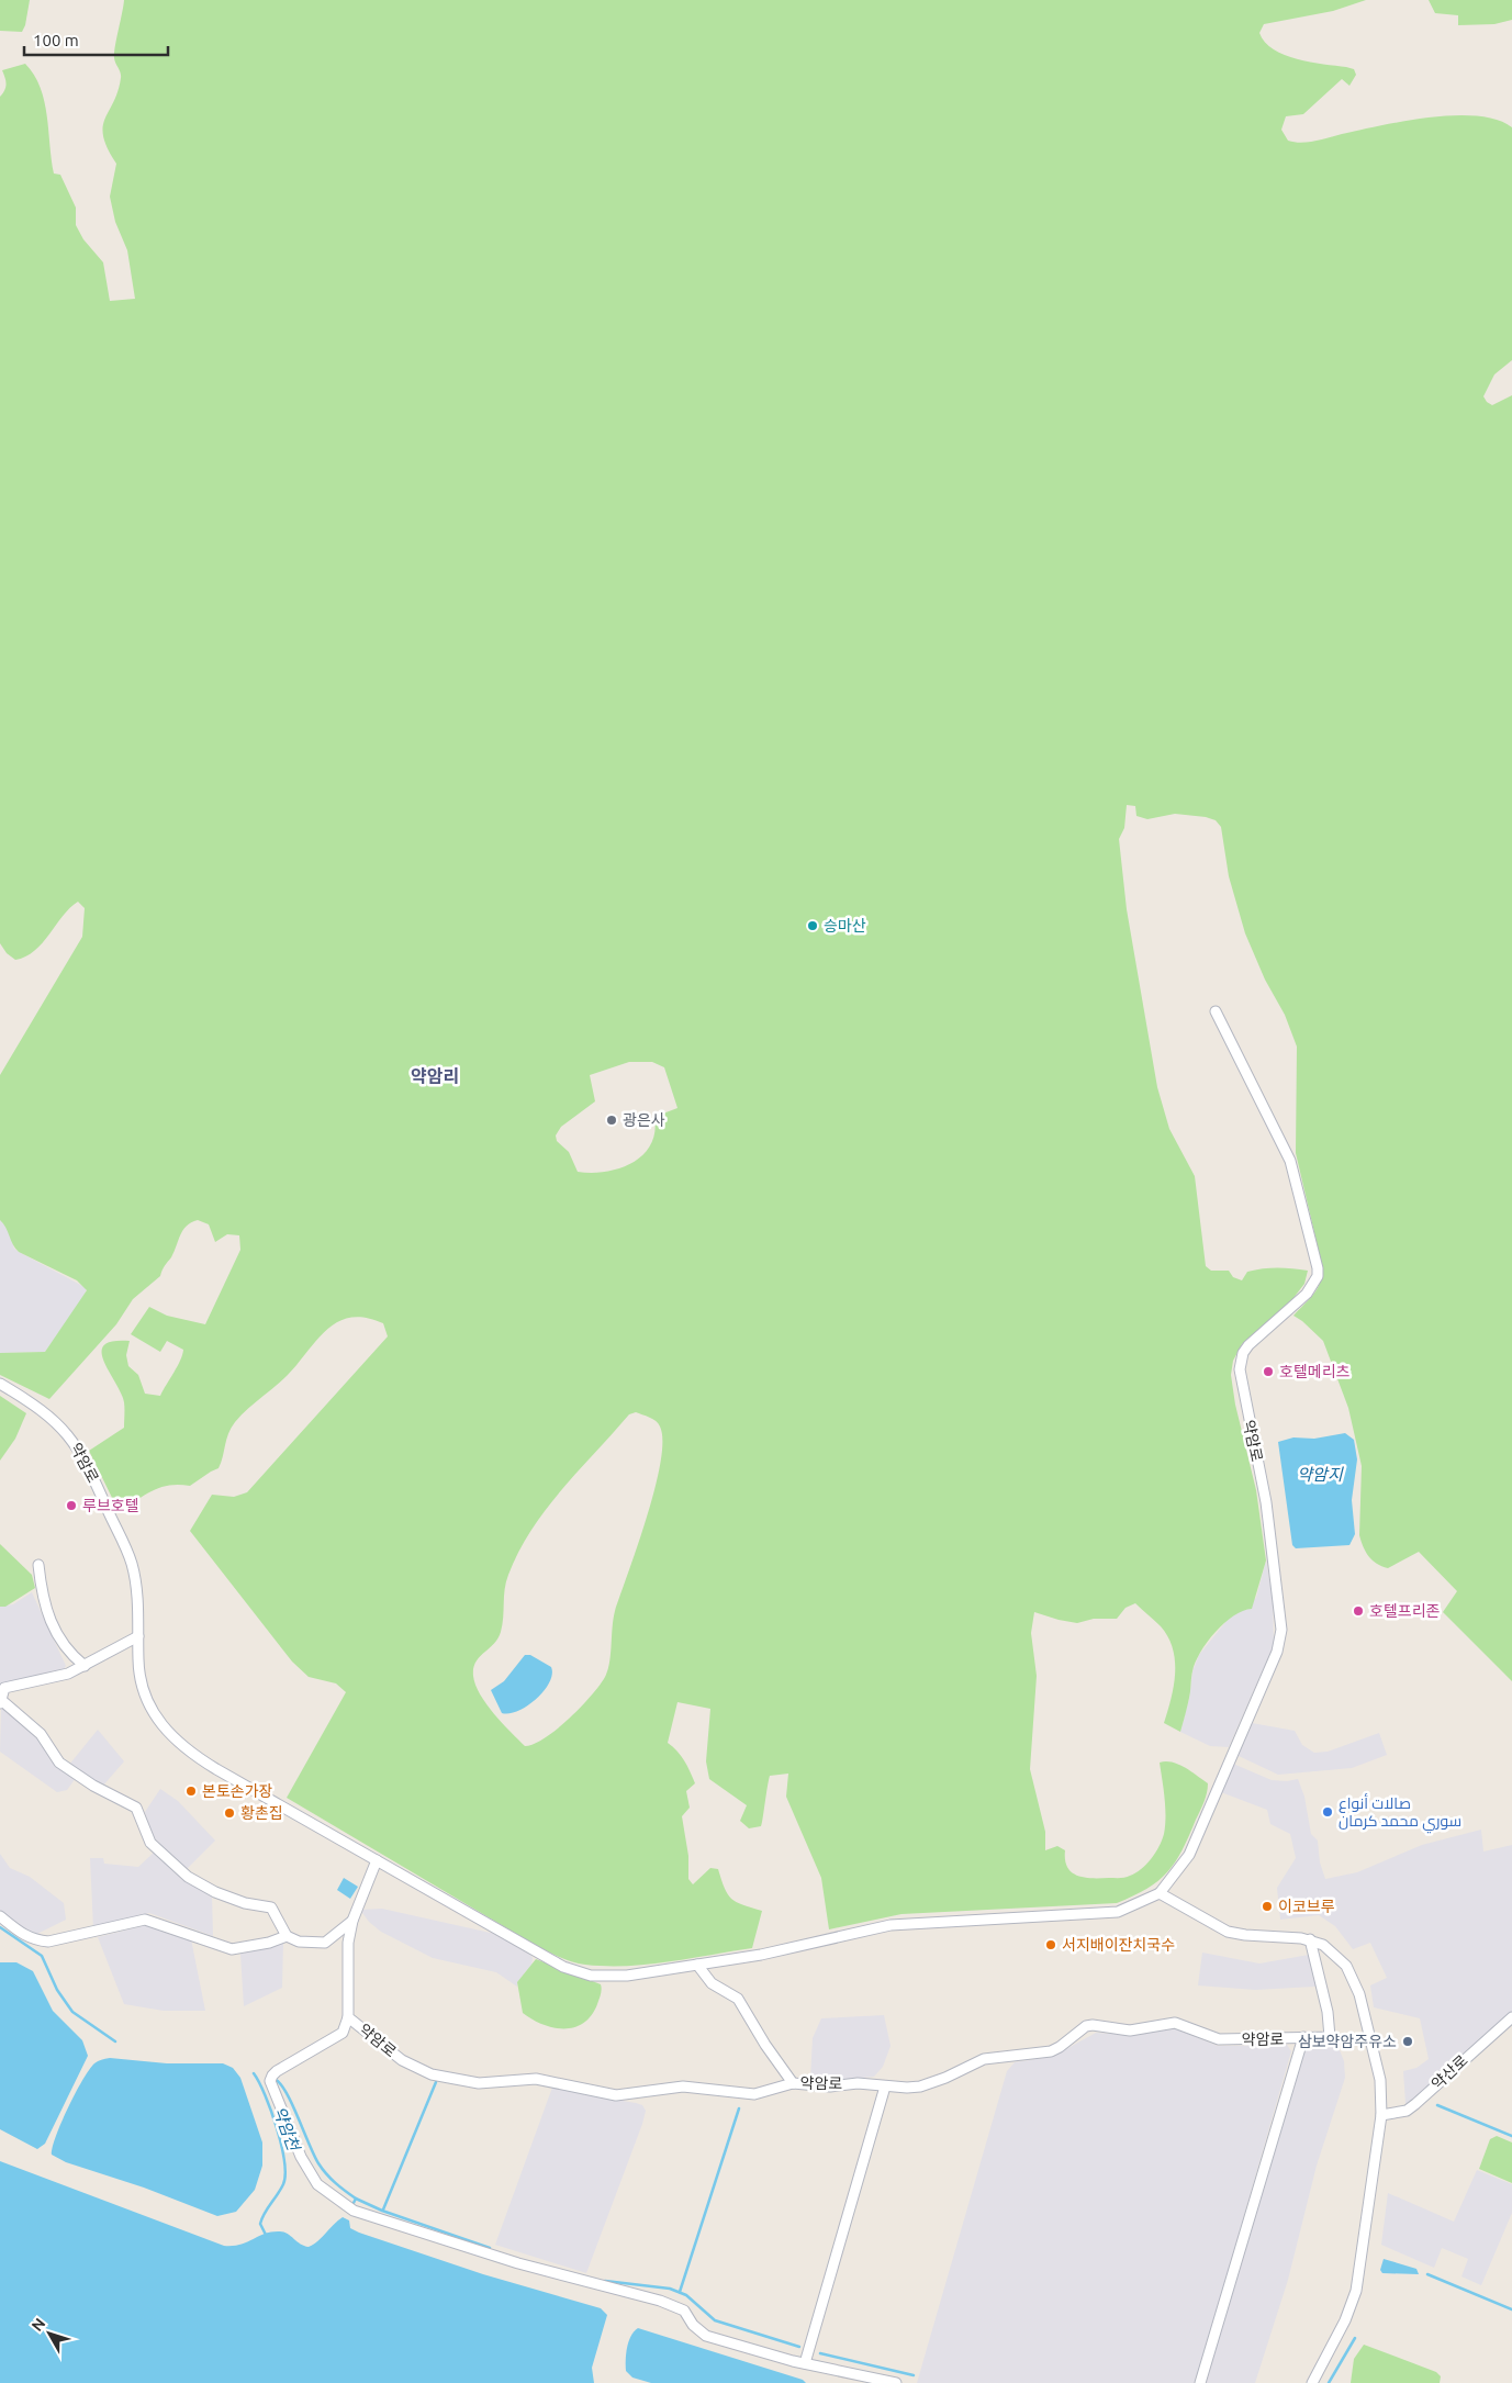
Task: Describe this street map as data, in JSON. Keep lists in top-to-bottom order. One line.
{"streets":{"street":["약암로","약산로"]},"districts":["약암리"],"water":["약암지","약암천"],"places":["승마산","광은사","호텔메리츠","루브호텔","호텔프리존","본토손가장","صالات أنواع سوري محمد كرمان","황촌집","이코브루","서지배이잔치국수","삼보약암주유소"],"scale_bar":"100 m","north":"top left"}
